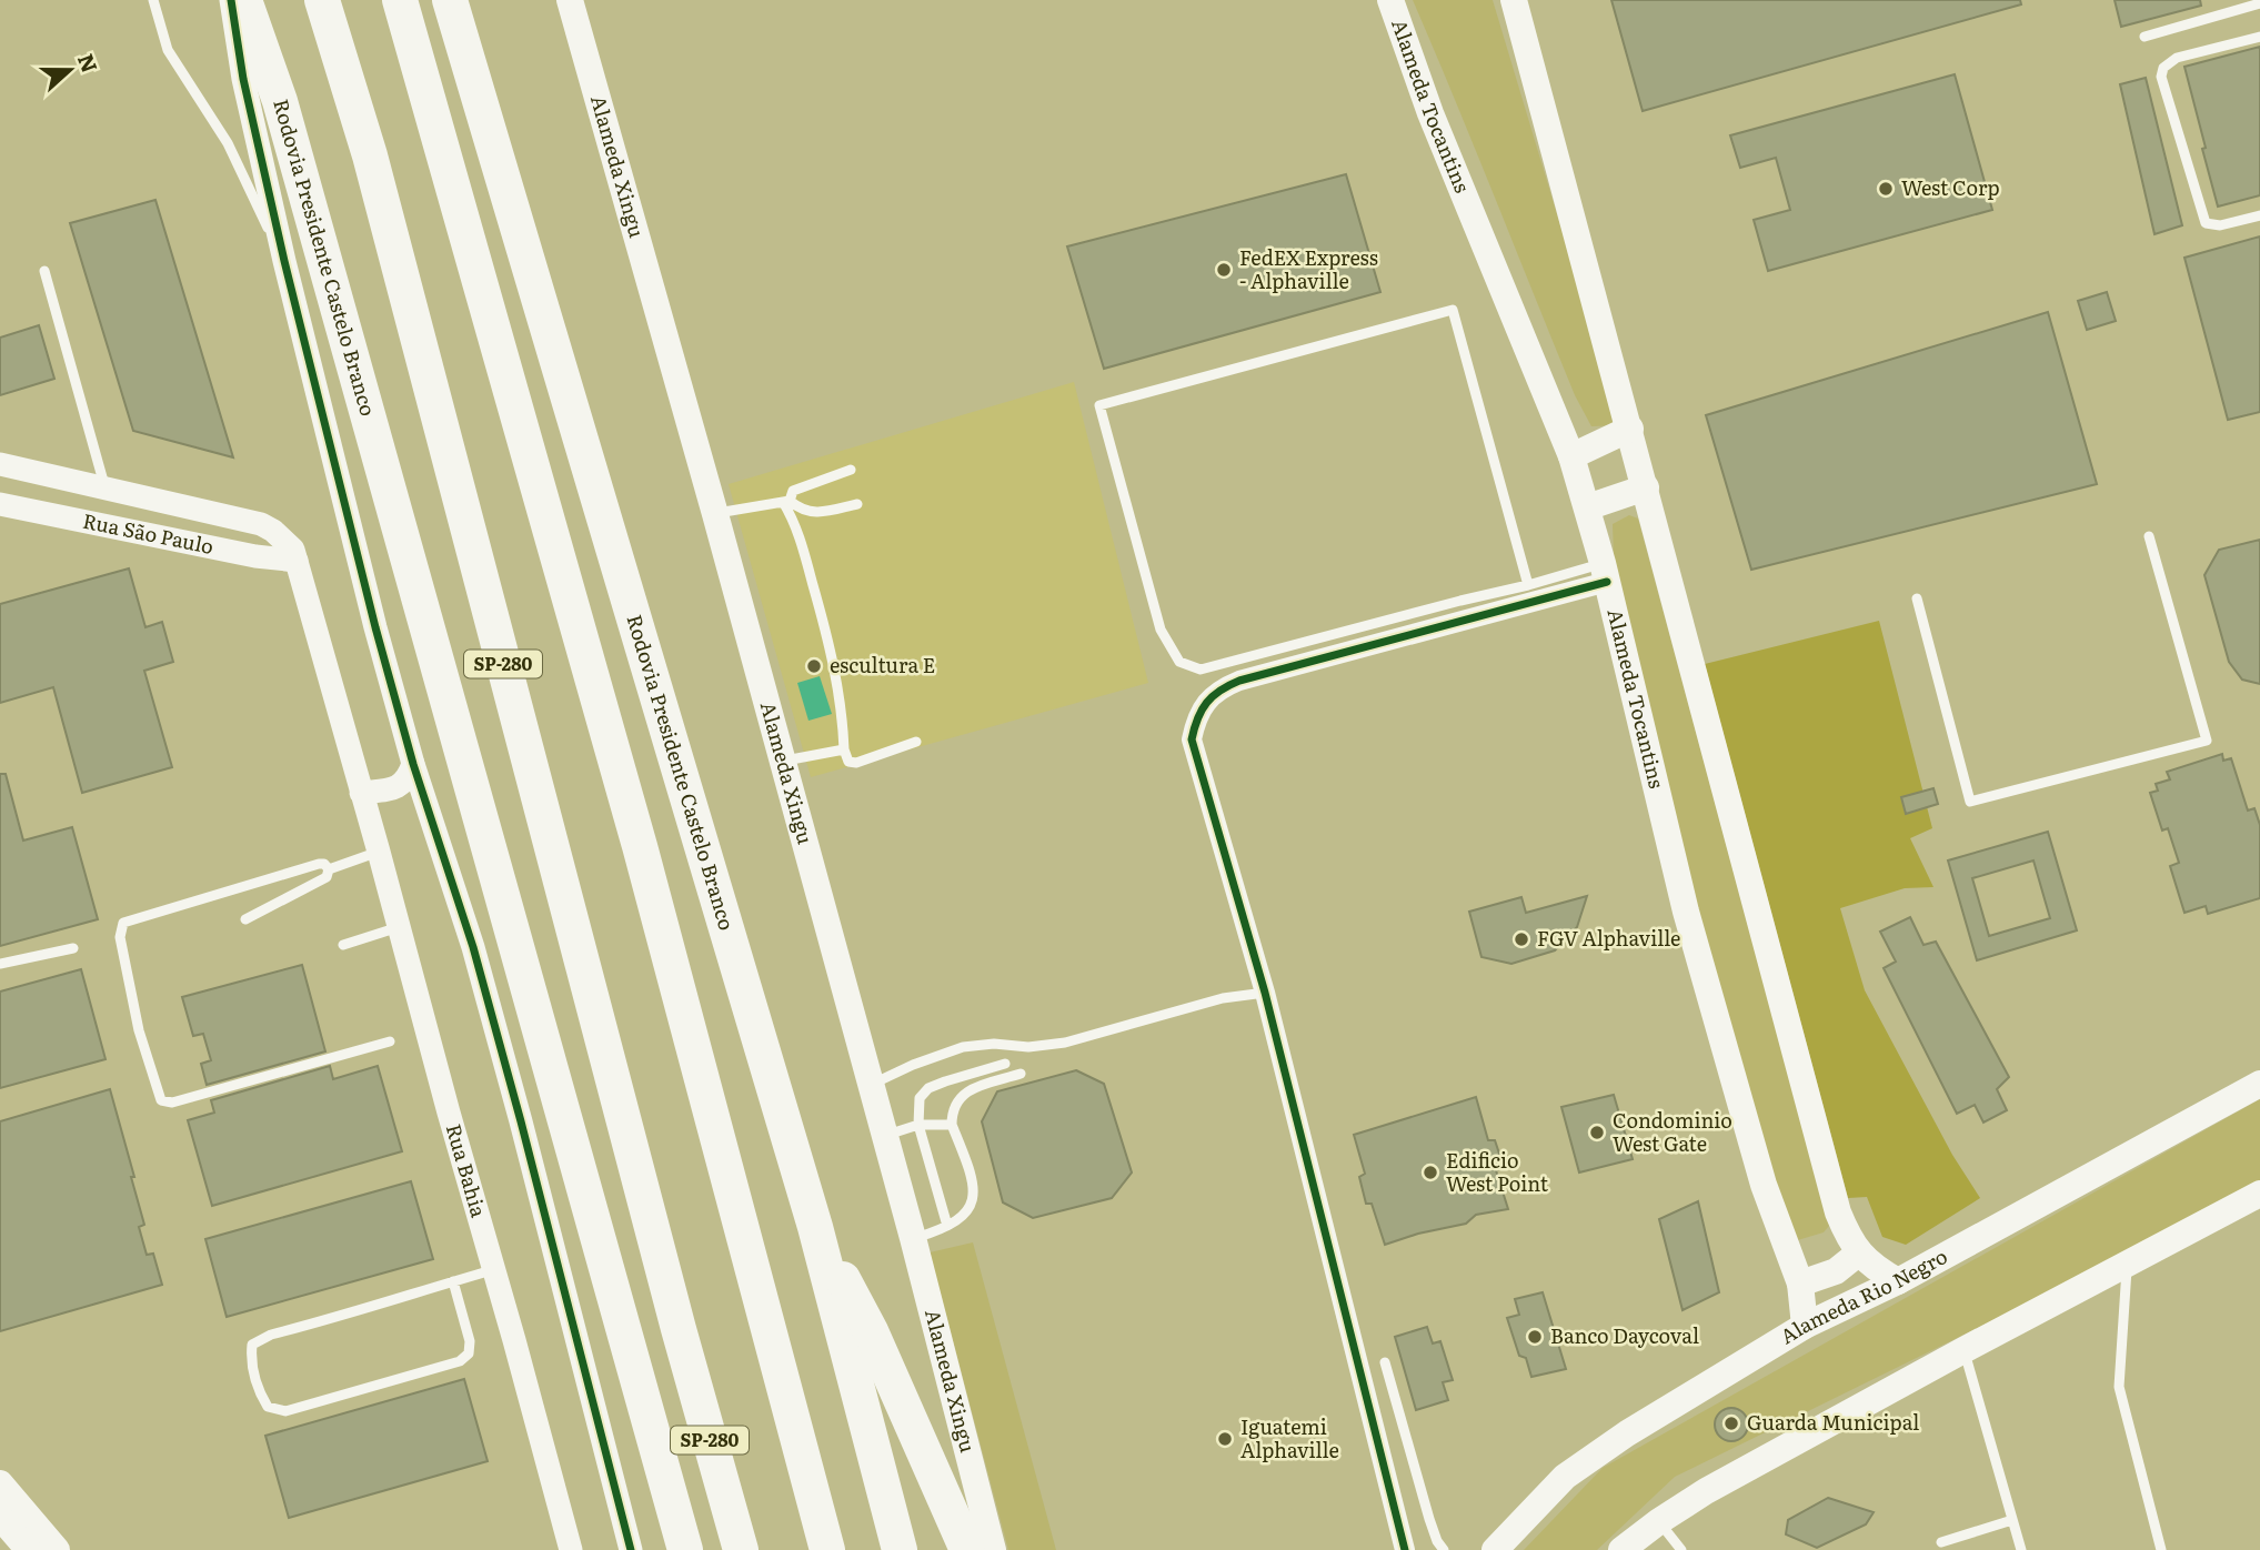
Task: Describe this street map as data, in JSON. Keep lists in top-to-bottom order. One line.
{"streets":{"highway":["Rodovia Presidente Castelo Branco","SP-280"],"main road":["Alameda Tocantins","Alameda Xingu","Alameda Rio Negro"],"street":["Rua São Paulo","Rua Bahia"]},"crossings":[["Alameda Tocantins","Alameda Rio Negro"],["Rua São Paulo","Rua Bahia"]],"places":["West Corp","FedEX Express - Alphaville","escultura E","FGV Alphaville","Condominio West Gate","Edificio West Point","Banco Daycoval","Guarda Municipal","Iguatemi Alphaville"],"north":"right"}
